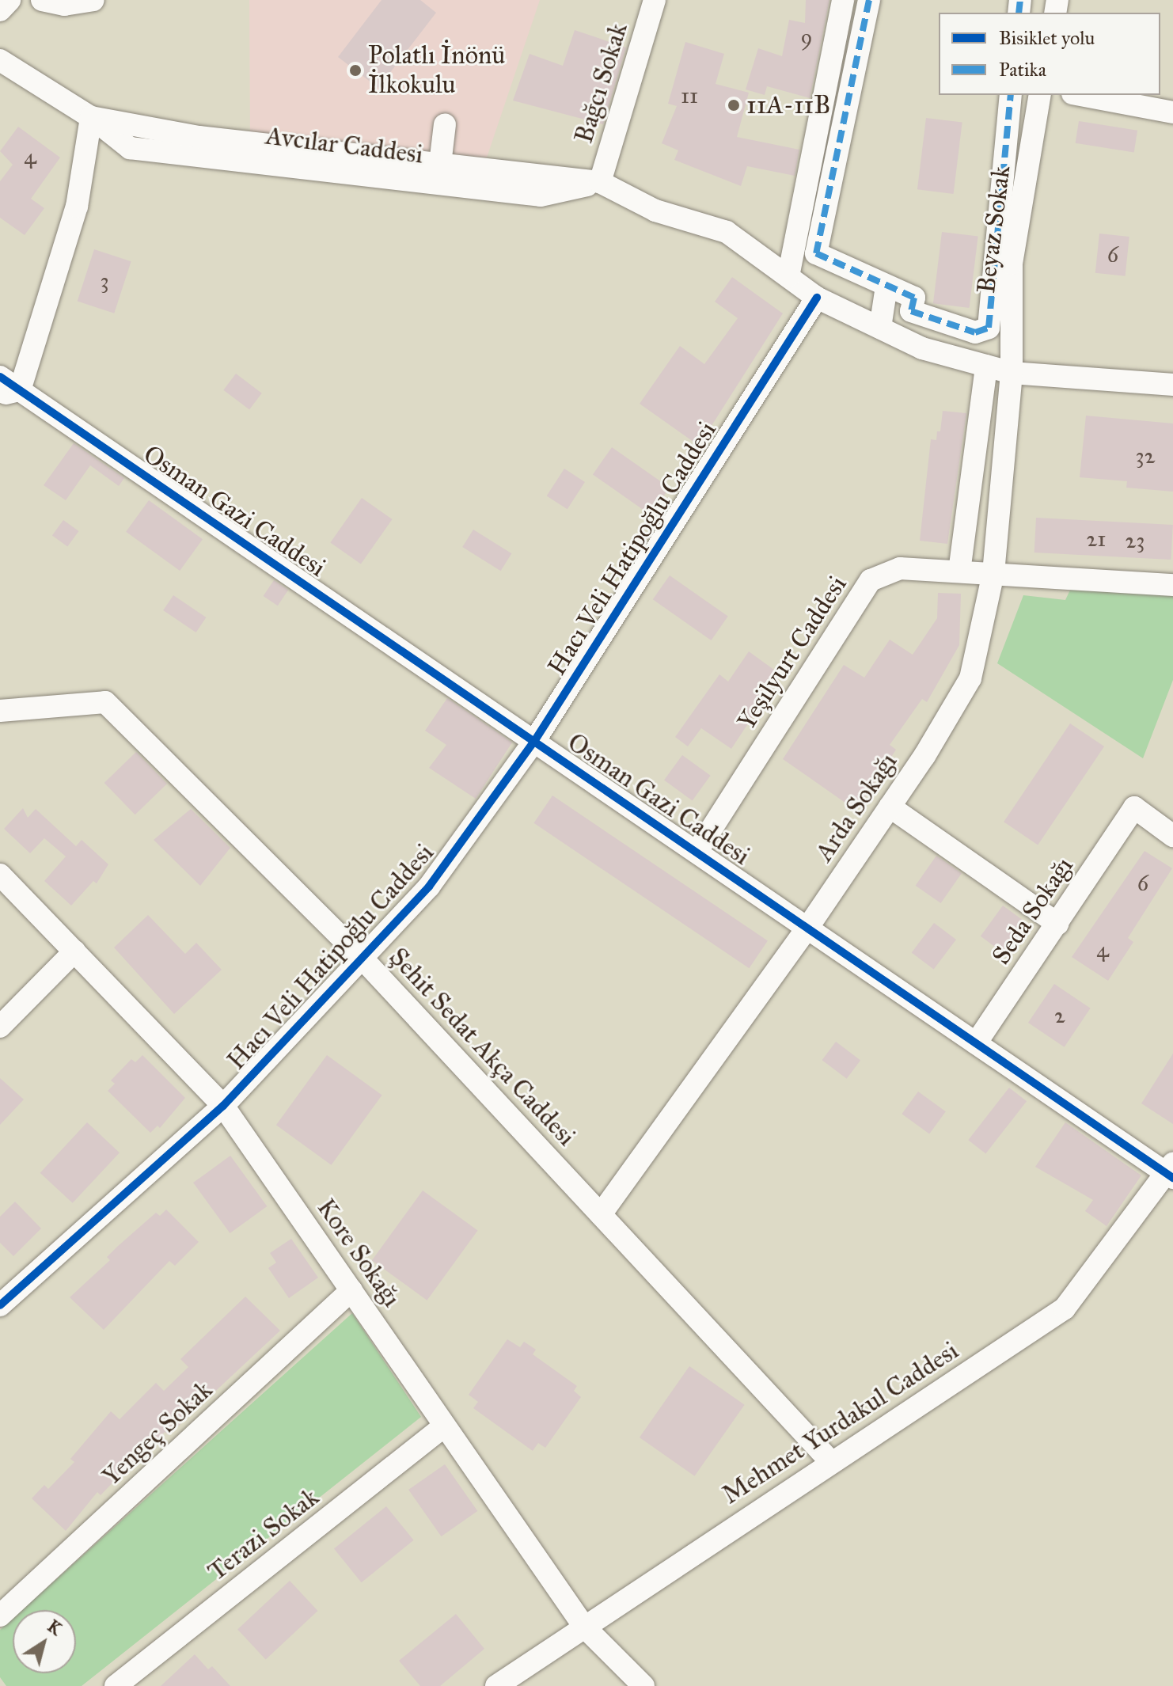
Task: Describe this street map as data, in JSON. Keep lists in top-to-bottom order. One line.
{"streets":{"street":["Bağcı Sokak","Avcılar Caddesi","Beyaz Sokak","Osman Gazi Caddesi","Hacı Veli Hatipoğlu Caddesi","Yeşilyurt Caddesi","Arda Sokağı","Seda Sokağı","Şehit Sedat Akça Caddesi","Kore Sokağı","Mehmet Yurdakul Caddesi","Yengeç Sokak","Terazi Sokak"]},"crossings":[["Bağcı Sokak","Avcılar Caddesi"],["Avcılar Caddesi","Beyaz Sokak"],["Avcılar Caddesi","Hacı Veli Hatipoğlu Caddesi"],["Avcılar Caddesi","Arda Sokağı"],["Beyaz Sokak","Arda Sokağı"],["Osman Gazi Caddesi","Hacı Veli Hatipoğlu Caddesi"],["Osman Gazi Caddesi","Yeşilyurt Caddesi"],["Osman Gazi Caddesi","Arda Sokağı"],["Osman Gazi Caddesi","Seda Sokağı"],["Osman Gazi Caddesi","Mehmet Yurdakul Caddesi"],["Hacı Veli Hatipoğlu Caddesi","Şehit Sedat Akça Caddesi"],["Hacı Veli Hatipoğlu Caddesi","Kore Sokağı"],["Yeşilyurt Caddesi","Arda Sokağı"],["Arda Sokağı","Şehit Sedat Akça Caddesi"],["Şehit Sedat Akça Caddesi","Mehmet Yurdakul Caddesi"],["Kore Sokağı","Mehmet Yurdakul Caddesi"],["Kore Sokağı","Yengeç Sokak"],["Kore Sokağı","Terazi Sokak"]],"places":["Polatlı İnönü İlkokulu","11A-11B"],"house_numbers":["9","11","4","6","3","32","21","23","6","4","2"],"legend":["Bisiklet yolu","Patika"],"north":"top right"}
